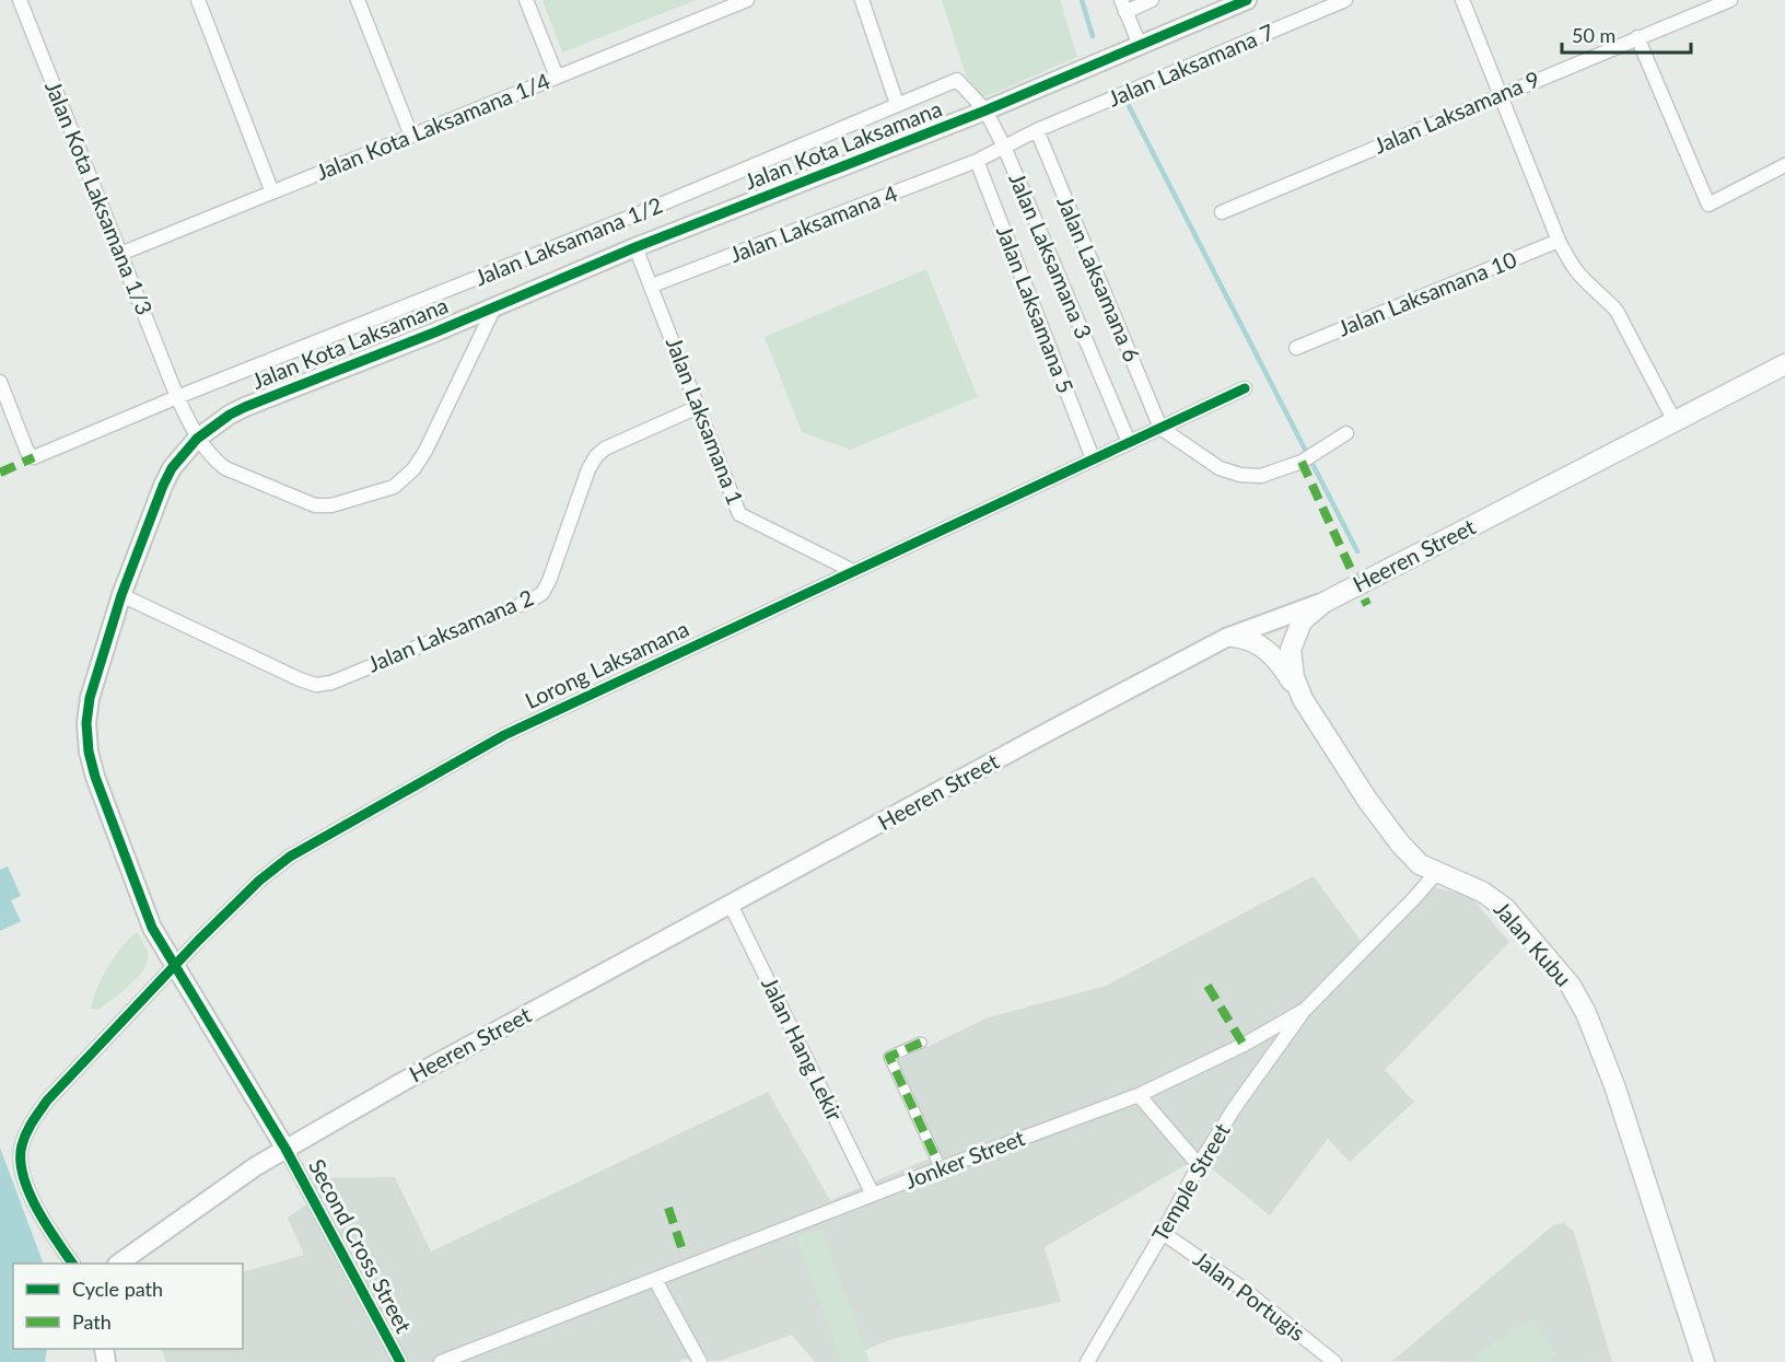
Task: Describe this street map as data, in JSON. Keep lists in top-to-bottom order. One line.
{"streets":{"main road":["Heeren Street","Jalan Kubu"],"street":["Jalan Laksamana 7","Jalan Laksamana 9","Jalan Kota Laksamana 1/4","Jalan Kota Laksamana","Jalan Kota Laksamana 1/3","Jalan Laksamana 4","Jalan Laksamana 1/2","Jalan Laksamana 3","Jalan Laksamana 6","Jalan Laksamana 10","Jalan Laksamana 5","Jalan Laksamana 1","Jalan Laksamana 2","Lorong Laksamana","Jalan Hang Lekir","Jonker Street","Temple Street","Second Cross Street","Jalan Portugis"]},"crossings":[["Jalan Laksamana 7","Jalan Laksamana 4"],["Jalan Laksamana 7","Jalan Laksamana 3"],["Jalan Laksamana 7","Jalan Laksamana 6"],["Jalan Kota Laksamana 1/4","Jalan Kota Laksamana 1/3"],["Jalan Kota Laksamana","Jalan Kota Laksamana 1/3"],["Jalan Kota Laksamana","Jalan Laksamana 3"],["Jalan Kota Laksamana","Jalan Laksamana 1"],["Jalan Kota Laksamana","Heeren Street"],["Jalan Kota Laksamana","Jalan Laksamana 2"],["Jalan Kota Laksamana","Lorong Laksamana"],["Jalan Kota Laksamana","Second Cross Street"],["Jalan Kota Laksamana 1/3","Jalan Laksamana 1/2"],["Jalan Laksamana 4","Jalan Laksamana 3"],["Jalan Laksamana 4","Jalan Laksamana 5"],["Jalan Laksamana 4","Jalan Laksamana 1"],["Jalan Laksamana 1/2","Jalan Laksamana 3"],["Jalan Laksamana 3","Lorong Laksamana"],["Jalan Laksamana 6","Lorong Laksamana"],["Jalan Laksamana 5","Lorong Laksamana"],["Jalan Laksamana 1","Jalan Laksamana 2"],["Jalan Laksamana 1","Lorong Laksamana"],["Heeren Street","Jalan Kubu"],["Heeren Street","Jalan Hang Lekir"],["Heeren Street","Second Cross Street"],["Jalan Kubu","Jonker Street"],["Jalan Hang Lekir","Jonker Street"],["Jonker Street","Temple Street"],["Temple Street","Jalan Portugis"]],"legend":["Cycle path","Path"],"scale_bar":"50 m"}
